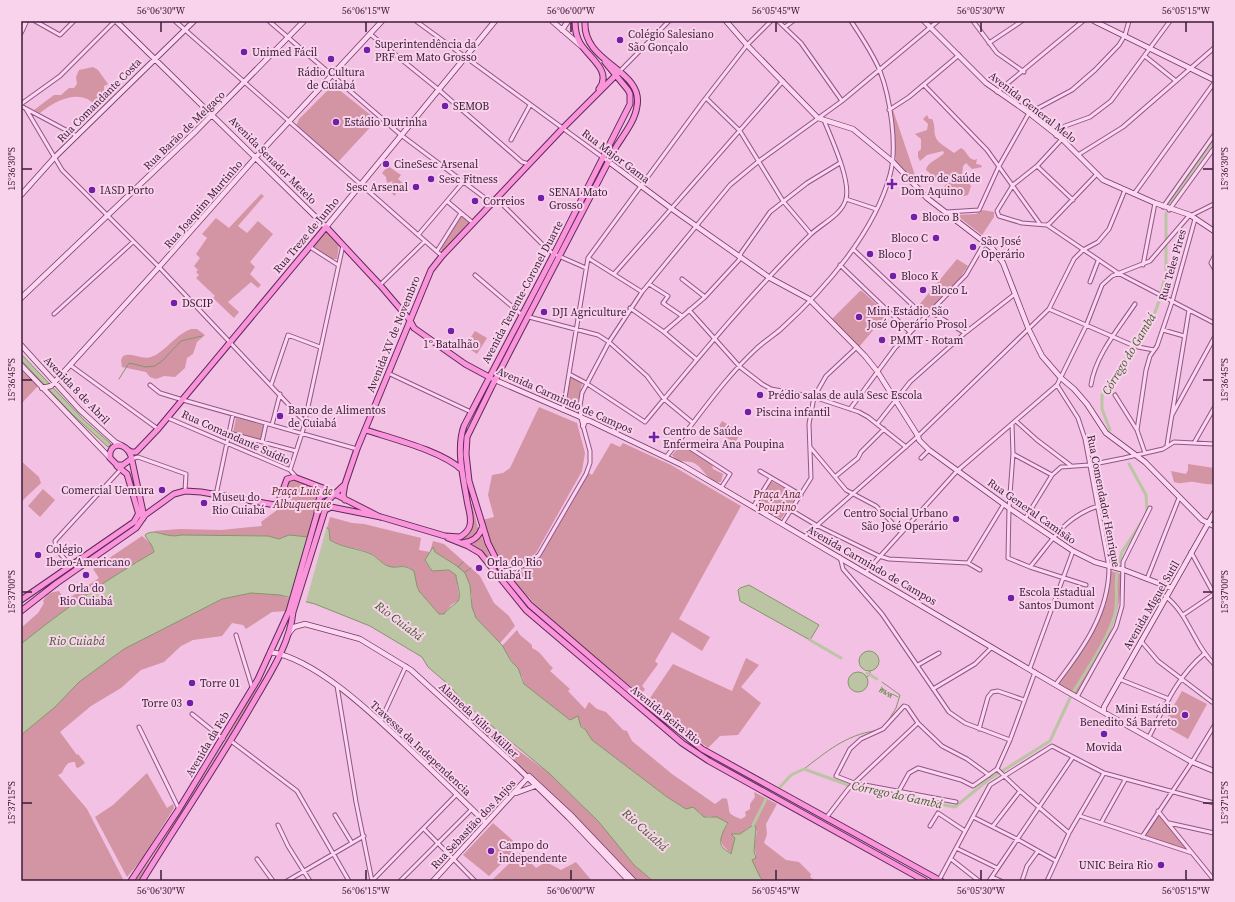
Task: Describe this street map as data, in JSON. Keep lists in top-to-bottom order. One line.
{"streets":{"main road":["Avenida Senador Metelo","Rua Treze de Junho","Avenida Tenente-Coronel Duarte","Avenida XV de Novembro","Avenida 8 de Abril","Avenida Carmindo de Campos","Rua Comandante Suídio","Avenida Beira Rio","Avenida da Feb"],"street":["Rua Comandante Costa","Avenida General Melo","Rua Barão de Melgaço","Rua Major Gama","Rua Joaquim Murtinho","Rua Teles Pires","Rua Comendador Henrique","Rua General Camisão","Avenida Miguel Sutil","Alameda Júlio Müller","Travessa da Independencia","Rua Sebastião dos Anjos"]},"crossings":[["Rua Comandante Costa","Avenida Senador Metelo"],["Avenida General Melo","Rua Teles Pires"],["Rua Barão de Melgaço","Avenida Senador Metelo"],["Rua Major Gama","Rua Treze de Junho"],["Rua Major Gama","Avenida Tenente-Coronel Duarte"],["Rua Major Gama","Avenida XV de Novembro"],["Rua Major Gama","Rua General Camisão"],["Avenida Senador Metelo","Rua Joaquim Murtinho"],["Avenida Senador Metelo","Rua Treze de Junho"],["Avenida Senador Metelo","Avenida XV de Novembro"],["Avenida Senador Metelo","Avenida Carmindo de Campos"],["Rua Joaquim Murtinho","Avenida 8 de Abril"],["Rua Treze de Junho","Avenida 8 de Abril"],["Rua Treze de Junho","Rua Comandante Suídio"],["Avenida Tenente-Coronel Duarte","Avenida XV de Novembro"],["Avenida Tenente-Coronel Duarte","Avenida Carmindo de Campos"],["Avenida Tenente-Coronel Duarte","Rua Comandante Suídio"],["Avenida Tenente-Coronel Duarte","Avenida Beira Rio"],["Avenida XV de Novembro","Avenida Carmindo de Campos"],["Avenida Carmindo de Campos","Rua Comendador Henrique"],["Avenida Carmindo de Campos","Avenida Miguel Sutil"],["Rua Comandante Suídio","Avenida Beira Rio"],["Rua Comandante Suídio","Avenida da Feb"],["Rua Comendador Henrique","Rua General Camisão"],["Rua General Camisão","Avenida Miguel Sutil"],["Alameda Júlio Müller","Avenida da Feb"],["Alameda Júlio Müller","Rua Sebastião dos Anjos"],["Avenida da Feb","Travessa da Independencia"],["Travessa da Independencia","Rua Sebastião dos Anjos"]],"water":["Córrego do Gambá","Rio Cuiabá"],"parks":["Praça Luís de Albuquerque","Praça Ana Poupino"],"places":{"other":["Colégio Salesiano São Gonçalo","Superintendência da PRF em Mato Grosso","Unimed Fácil","Rádio Cultura de Cuiabá","SEMOB","Estádio Dutrinha","CineSesc Arsenal","Sesc Fitness","Sesc Arsenal","IASD Porto","SENAI Mato Grosso","Correios","Bloco B","Bloco C","São José Operário","Bloco J","Bloco K","Bloco L","DSCIP","DJI Agriculture","Mini Estádio São José Operário Prosol","1º Batalhão","PMMT - Rotam","Prédio salas de aula Sesc Escola","Piscina infantil","Banco de Alimentos de Cuiabá","Comercial Uemura","Museu do Rio Cuiabá","Centro Social Urbano São José Operário","Colégio Ibero-Americano","Orla do Rio Cuiabá II","Orla do Rio Cuiabá","Escola Estadual Santos Dumont","Torre 01","Torre 03","Mini Estádio Benedito Sá Barreto","Movida","Campo do independente","UNIC Beira Rio"],"health":["Centro de Saúde Dom Aquino","Centro de Saúde Enfermeira Ana Poupina"]},"coordinates":["56°06'30\"W","56°06'15\"W","56°06'00\"W","56°05'45\"W","56°05'30\"W","56°05'15\"W","15°36'30\"S","15°36'45\"S","15°37'00\"S","15°37'15\"S"]}
